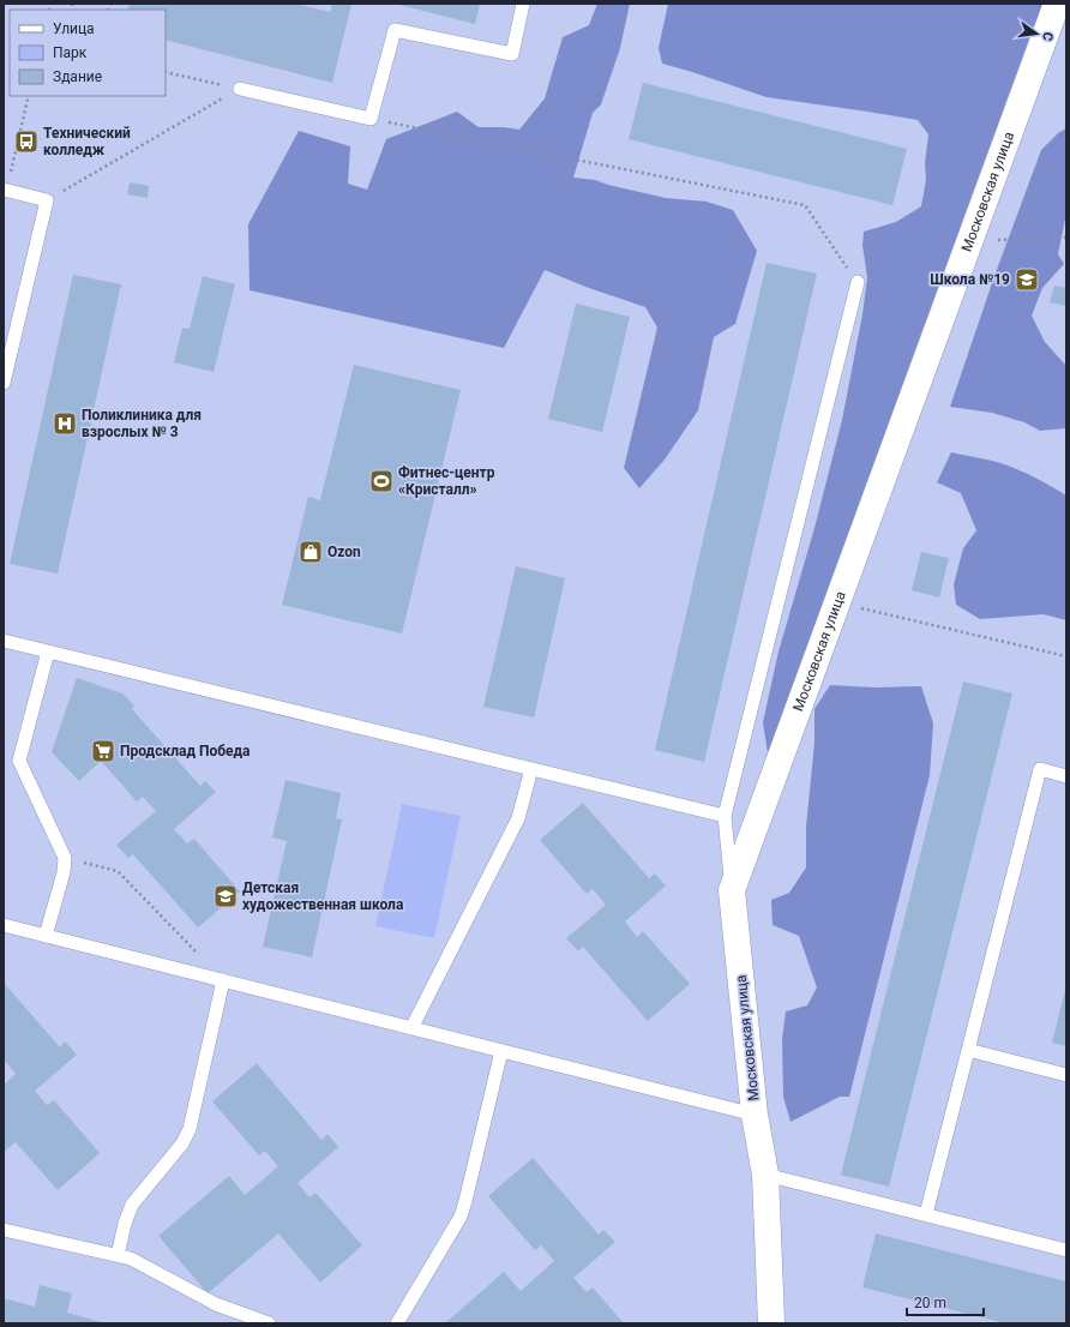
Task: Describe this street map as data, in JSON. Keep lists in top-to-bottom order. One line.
{"streets":{"street":["Московская улица"]},"places":{"bus stop":["Технический колледж"],"school or university":["Школа №19","Детская художественная школа"],"hospital":["Поликлиника для взрослых № 3"],"sports":["Фитнес-центр «Кристалл»"],"shop":["Ozon"],"supermarket":["Продсклад Победа"]},"legend":["Улица","Парк","Здание"],"scale_bar":"20 m","north":"right"}
